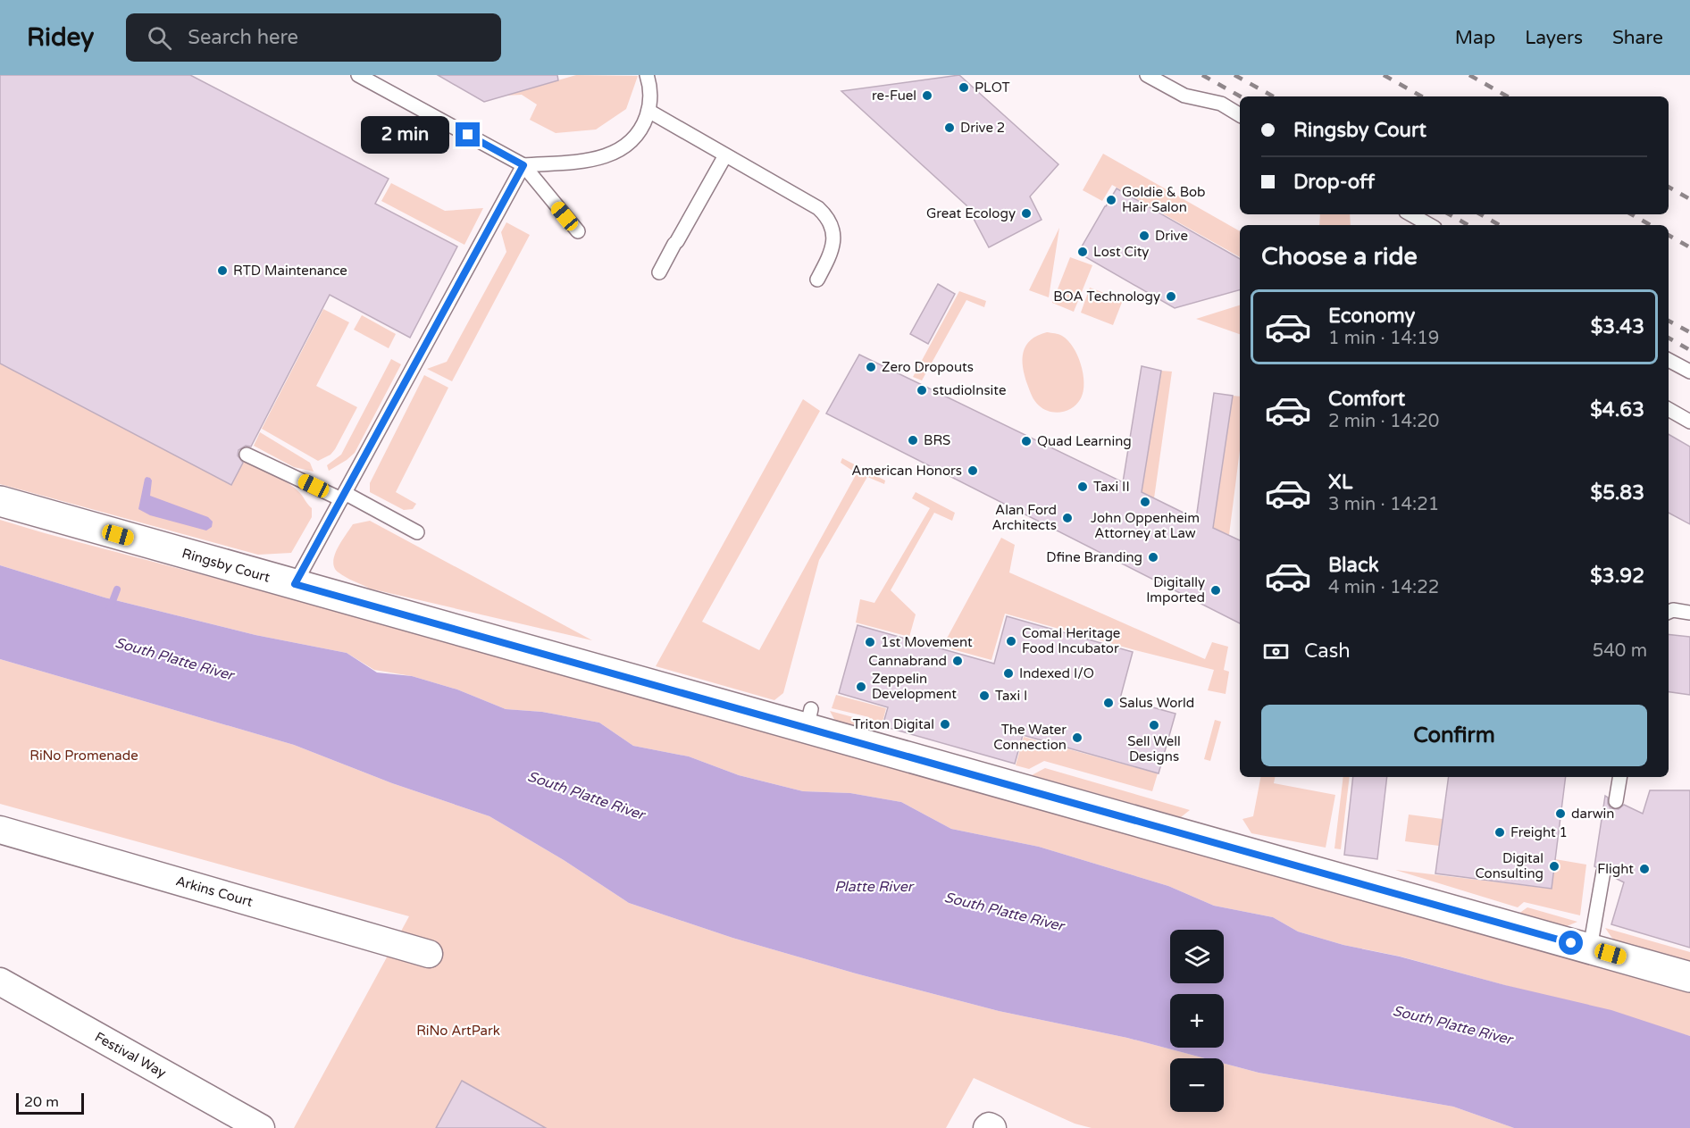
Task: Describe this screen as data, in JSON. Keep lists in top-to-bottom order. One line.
{"streets":{"street":["Ringsby Court","Arkins Court","Festival Way"]},"water":["South Platte River","Platte River"],"parks":["RiNo Promenade","RiNo ArtPark"],"places":["PLOT","re-Fuel","Drive 2","Goldie & Bob Hair Salon","Great Ecology","Drive","Lost City","RTD Maintenance","BOA Technology","Zero Dropouts","studioInsite","BRS","Quad Learning","American Honors","Taxi II","John Oppenheim Attorney at Law","Alan Ford Architects","Dfine Branding","Digitally Imported","Comal Heritage Food Incubator","1st Movement","Cannabrand","Indexed I/O","Zeppelin Development","Taxi I","Salus World","Triton Digital","Sell Well Designs","The Water Connection","darwin","Freight 1","Digital Consulting","Flight"],"scale_bar":"20 m","page":{"header":"Ridey","search":"Search here","nav":["Map","Layers","Share"],"banner":["Ringsby Court","Drop-off"],"bubble":"2 min","heading":"Choose a ride","list":[{"name":"Economy","note":"1 min · 14:19","value":"$3.43"},{"name":"Comfort","note":"2 min · 14:20","value":"$4.63"},{"name":"XL","note":"3 min · 14:21","value":"$5.83"},{"name":"Black","note":"4 min · 14:22","value":"$3.92"}],"pay":["Cash","540 m"],"buttons":"Confirm","map_buttons":["+","−"],"scale":"20 m"}}
